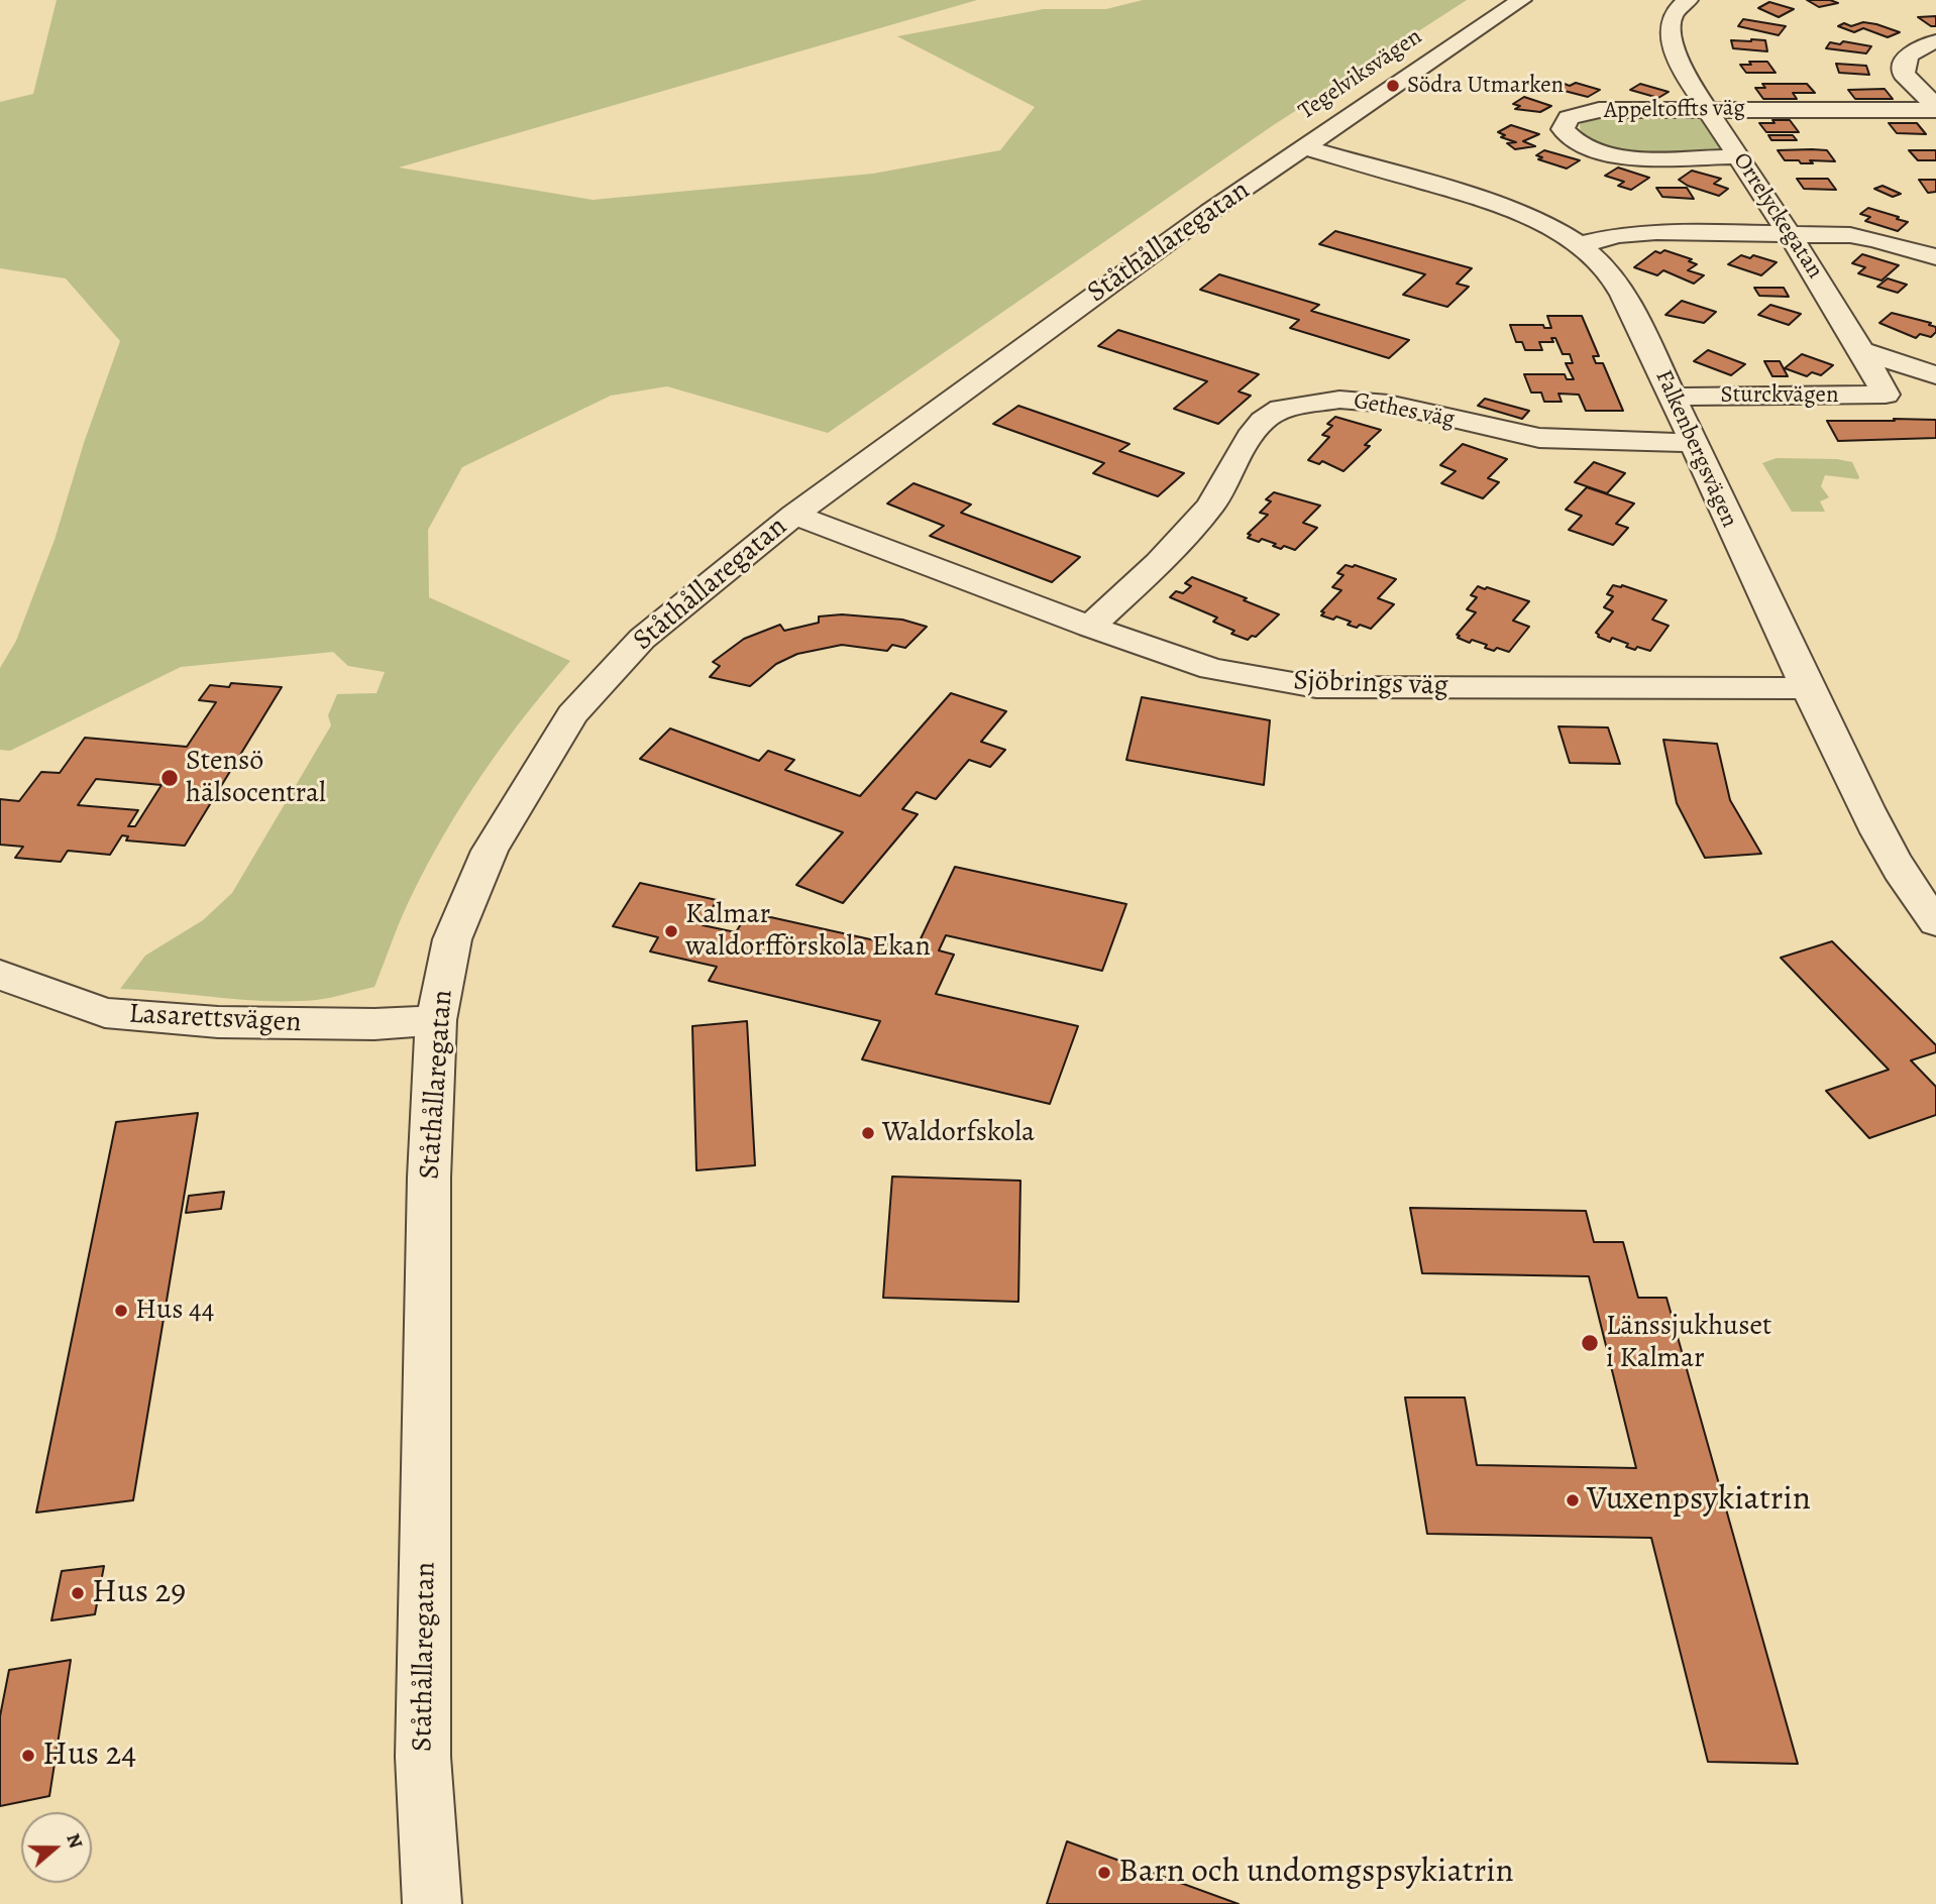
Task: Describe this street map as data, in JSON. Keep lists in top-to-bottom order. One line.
{"streets":{"street":["Tegelviksvägen","Appeltoffts väg","Orrelyckegatan","Ståthållaregatan","Sturckvägen","Gethes väg","Falkenbergsvägen","Sjöbrings väg","Lasarettsvägen"]},"crossings":[["Tegelviksvägen","Ståthållaregatan"],["Tegelviksvägen","Falkenbergsvägen"],["Appeltoffts väg","Orrelyckegatan"],["Orrelyckegatan","Sturckvägen"],["Ståthållaregatan","Falkenbergsvägen"],["Ståthållaregatan","Sjöbrings väg"],["Ståthållaregatan","Lasarettsvägen"],["Sturckvägen","Falkenbergsvägen"],["Gethes väg","Falkenbergsvägen"],["Gethes väg","Sjöbrings väg"],["Falkenbergsvägen","Sjöbrings väg"]],"places":["Södra Utmarken","Stensö hälsocentral","Kalmar waldorfförskola Ekan","Waldorfskola","Hus 44","Länssjukhuset i Kalmar","Vuxenpsykiatrin","Hus 29","Hus 24","Barn och undomgspsykiatrin"],"north":"right"}
